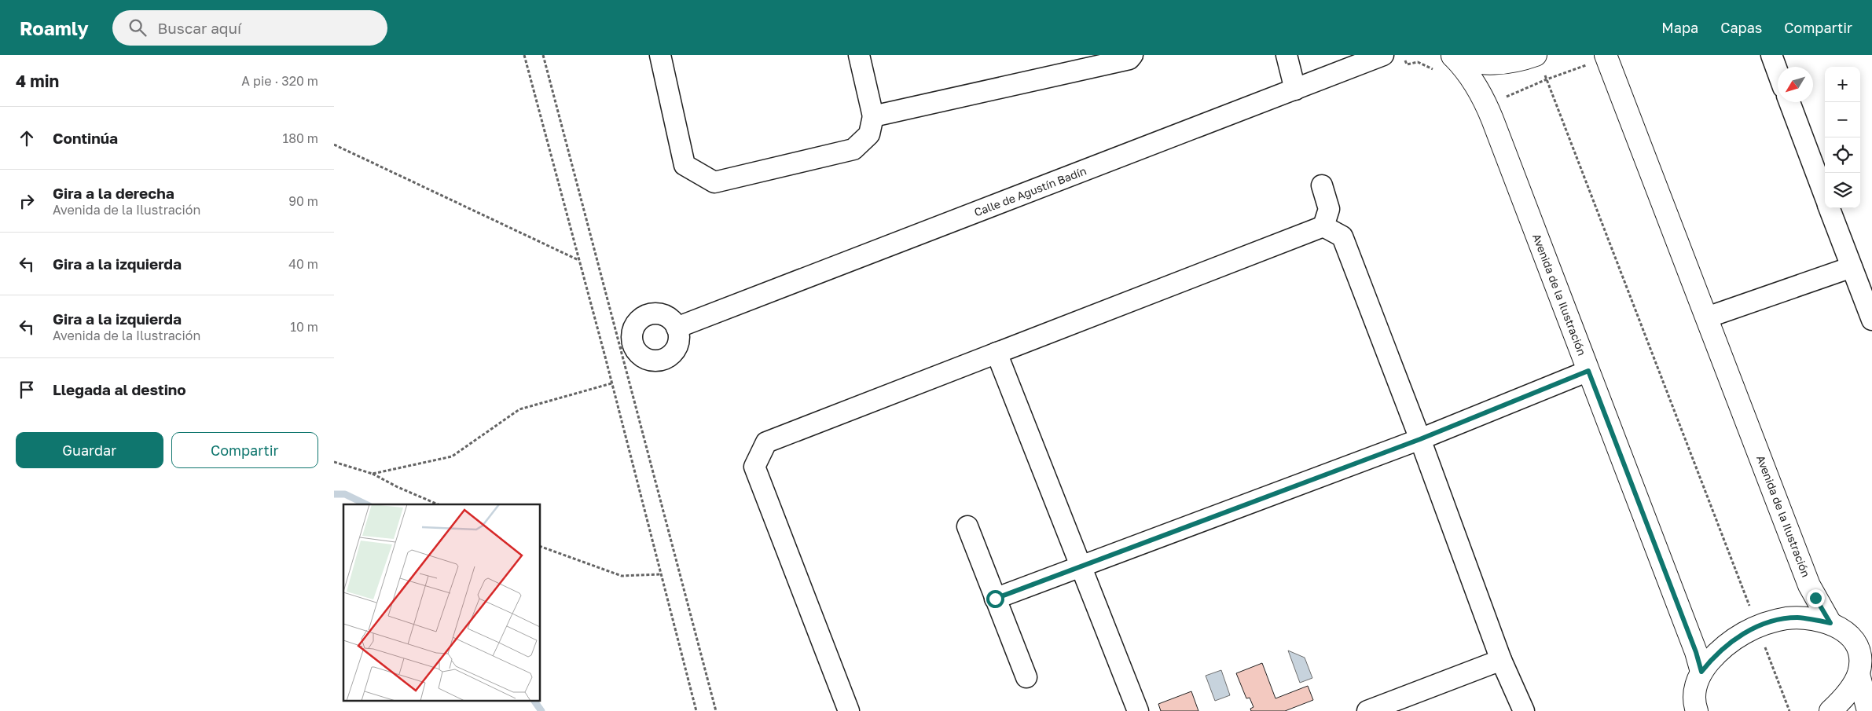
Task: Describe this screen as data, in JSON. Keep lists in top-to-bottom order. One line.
{"streets":{"street":["Calle de Agustín Badín","Avenida de la Ilustración"]},"north":"bottom left","page":{"header":"Roamly","search":"Buscar aquí","nav":["Mapa","Capas","Compartir"],"heading":["4 min","A pie · 320 m"],"map_buttons":["+","−"],"list":[["Continúa","180 m"],["Gira a la derecha","Avenida de la Ilustración","90 m"],["Gira a la izquierda","40 m"],["Gira a la izquierda","Avenida de la Ilustración","10 m"],"Llegada al destino"],"buttons":["Guardar","Compartir"]}}
